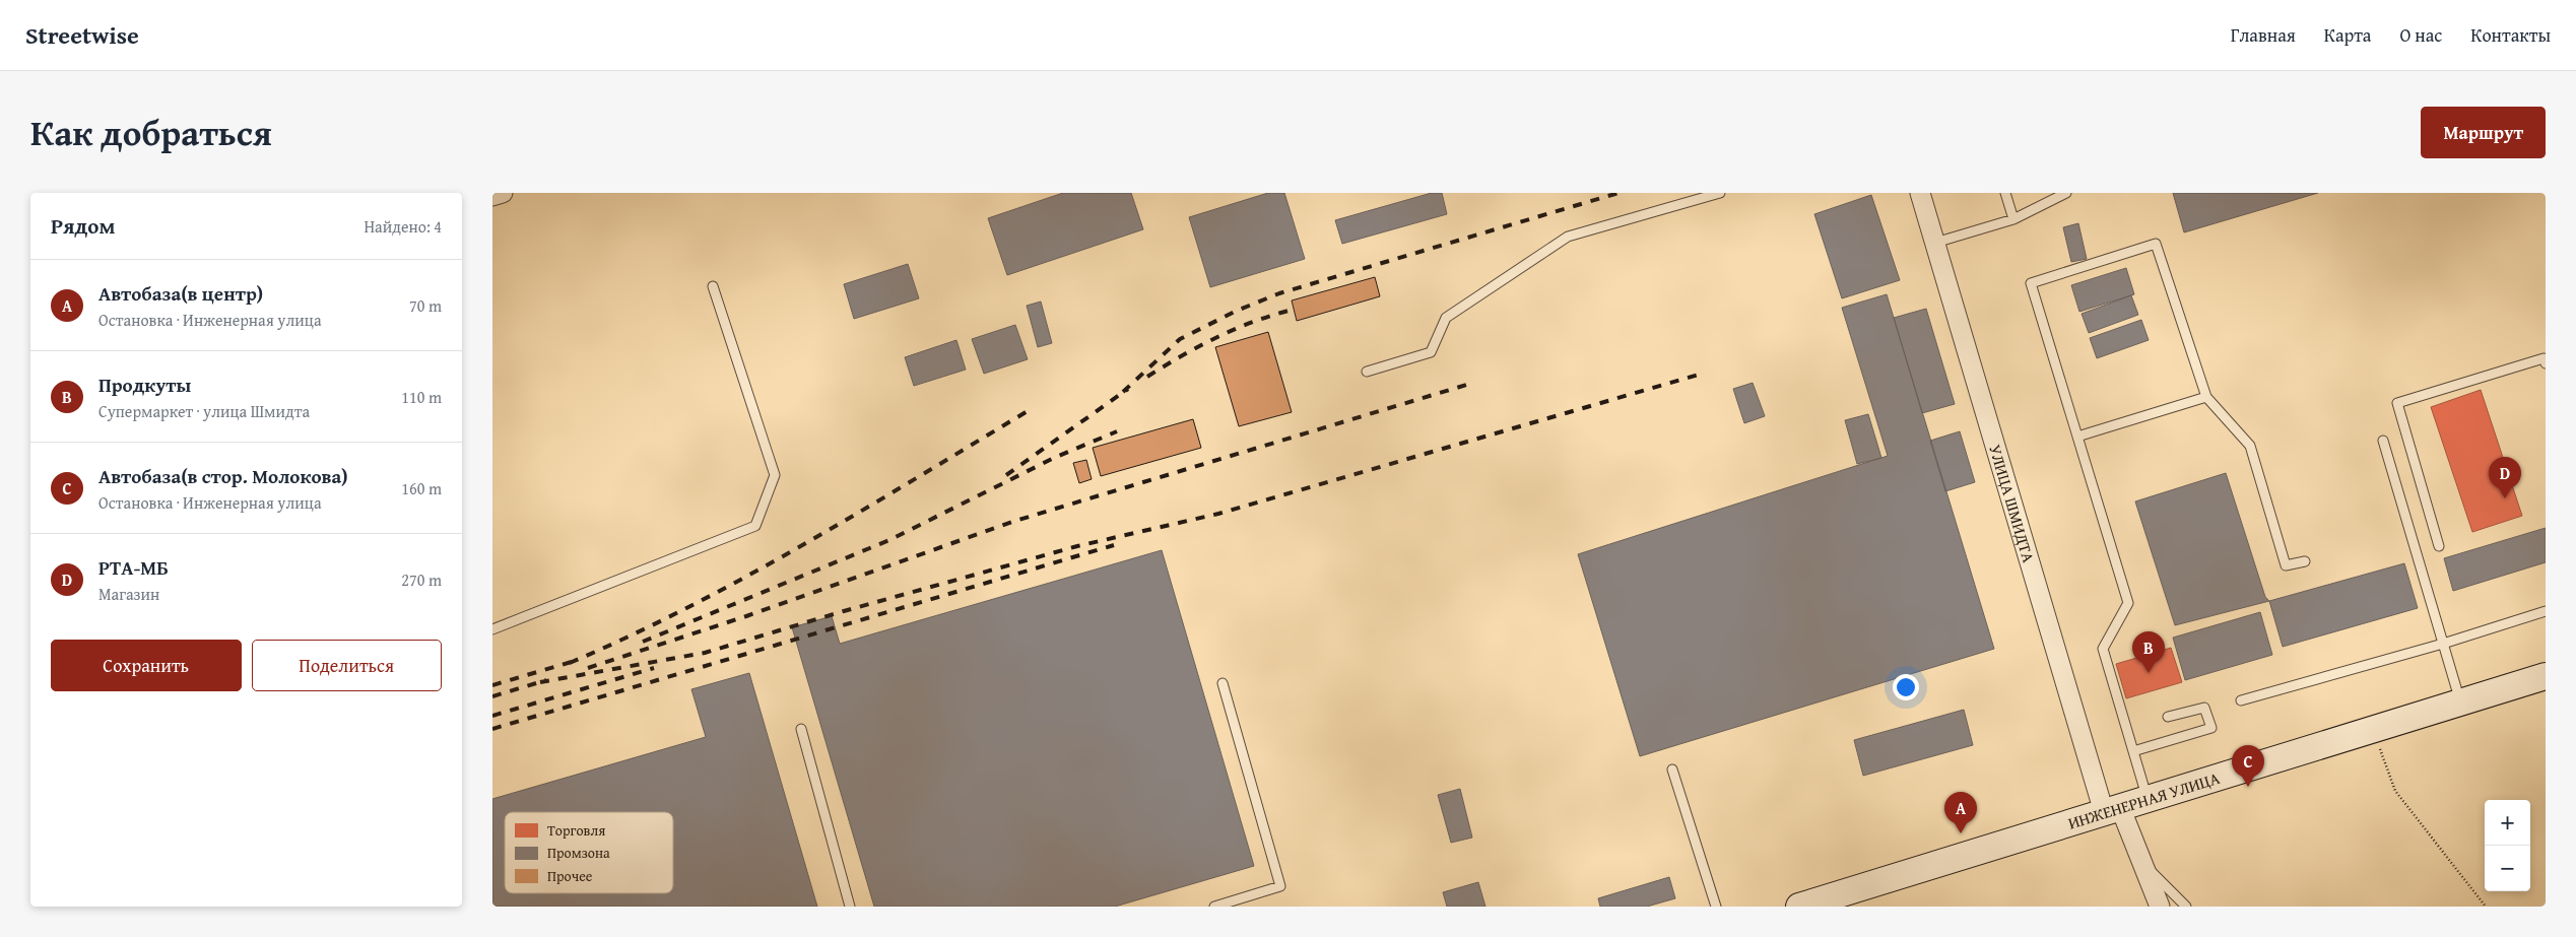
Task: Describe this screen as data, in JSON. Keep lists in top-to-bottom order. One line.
{"streets":{"street":["УЛИЦА ШМИДТА","ИНЖЕНЕРНАЯ УЛИЦА"]},"crossings":[["УЛИЦА ШМИДТА","ИНЖЕНЕРНАЯ УЛИЦА"]],"legend":["Торговля","Промзона","Прочее"],"page":{"header":"Streetwise","nav":["Главная","Карта","О нас","Контакты"],"title":"Как добраться","buttons":["Маршрут",["Сохранить","Поделиться"]],"heading":["Рядом","Найдено: 4"],"list":[{"mark":"A","name":"Автобаза(в центр)","note":"Остановка · Инженерная улица","value":"70 m"},{"mark":"B","name":"Продкуты","note":"Супермаркет · улица Шмидта","value":"110 m"},{"mark":"C","name":"Автобаза(в стор. Молокова)","note":"Остановка · Инженерная улица","value":"160 m"},{"mark":"D","name":"РТА-МБ","note":"Магазин","value":"270 m"}],"pins":["D","B","C","A"],"map_buttons":["+","−"]}}
